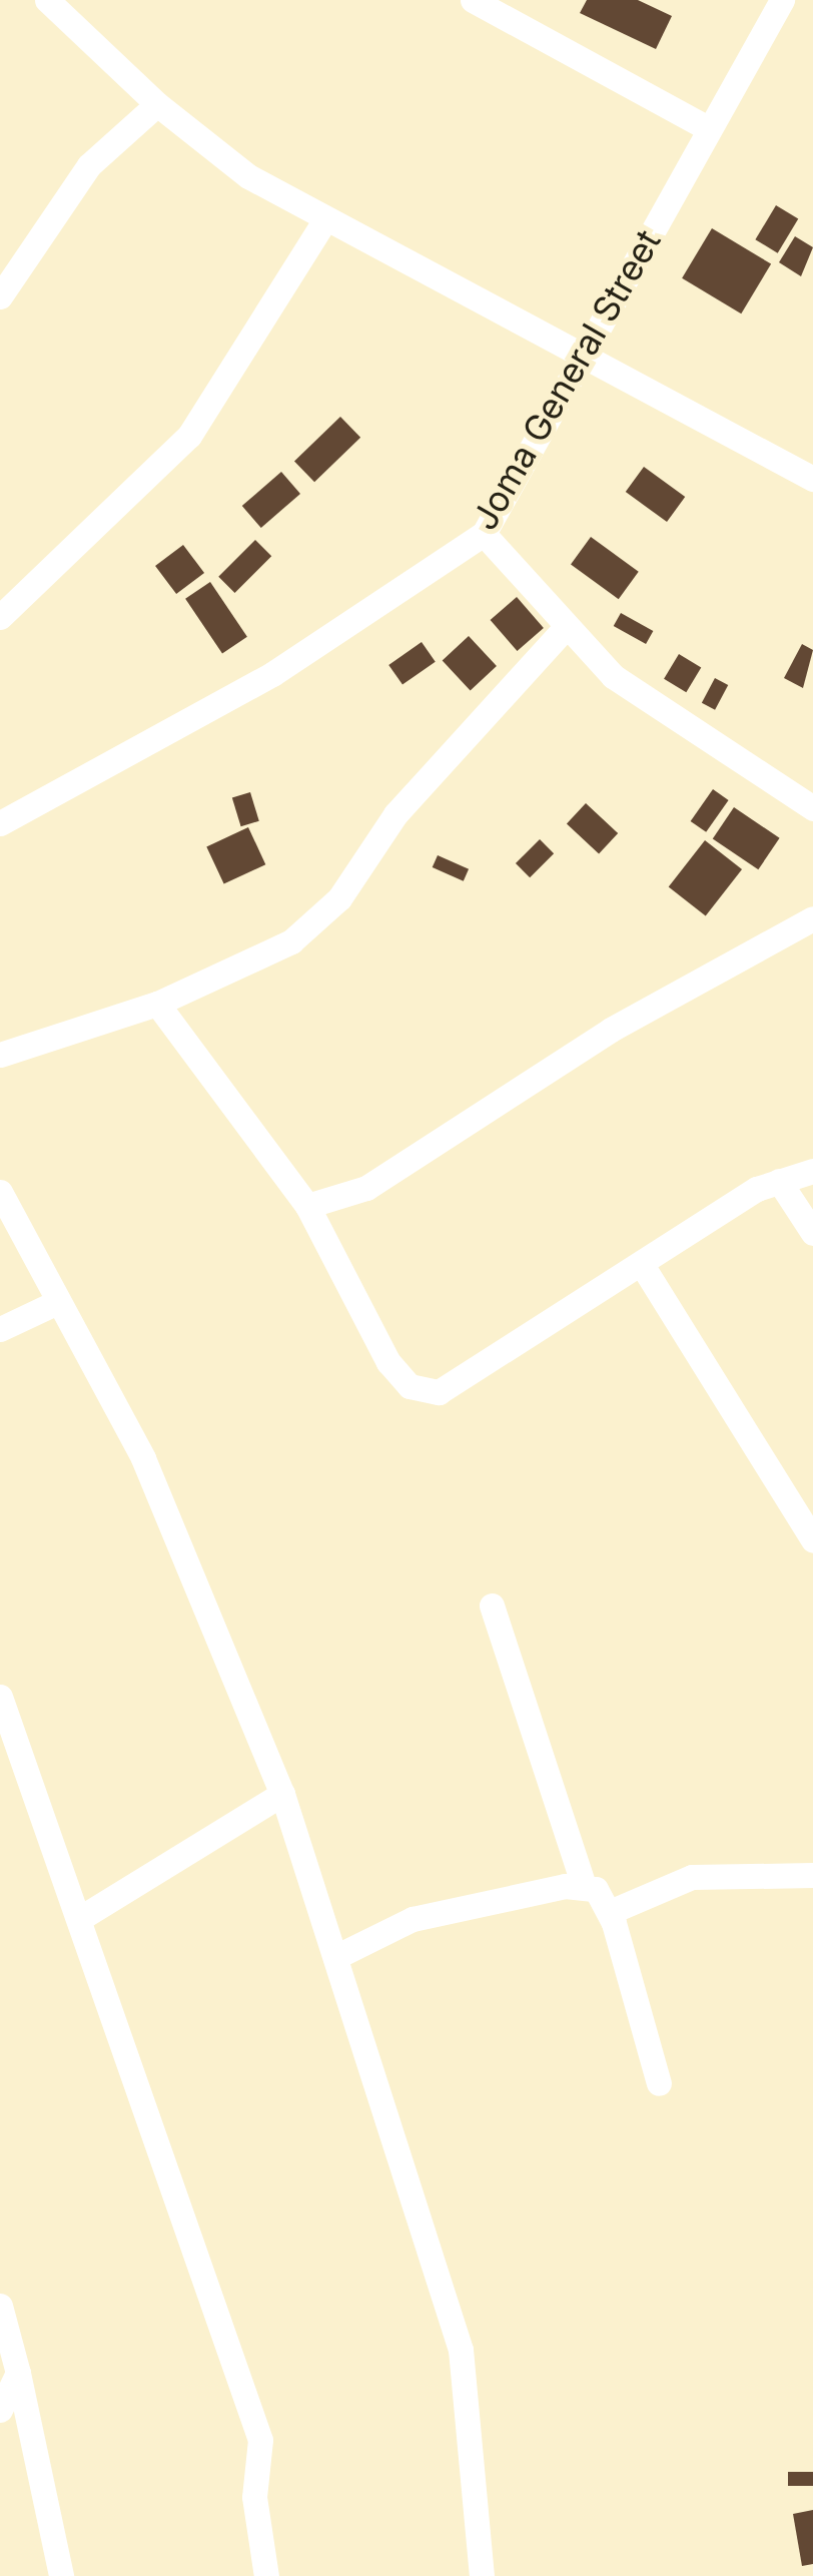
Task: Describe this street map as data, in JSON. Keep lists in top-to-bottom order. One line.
{"streets":{"street":["Joma General Street"]}}
